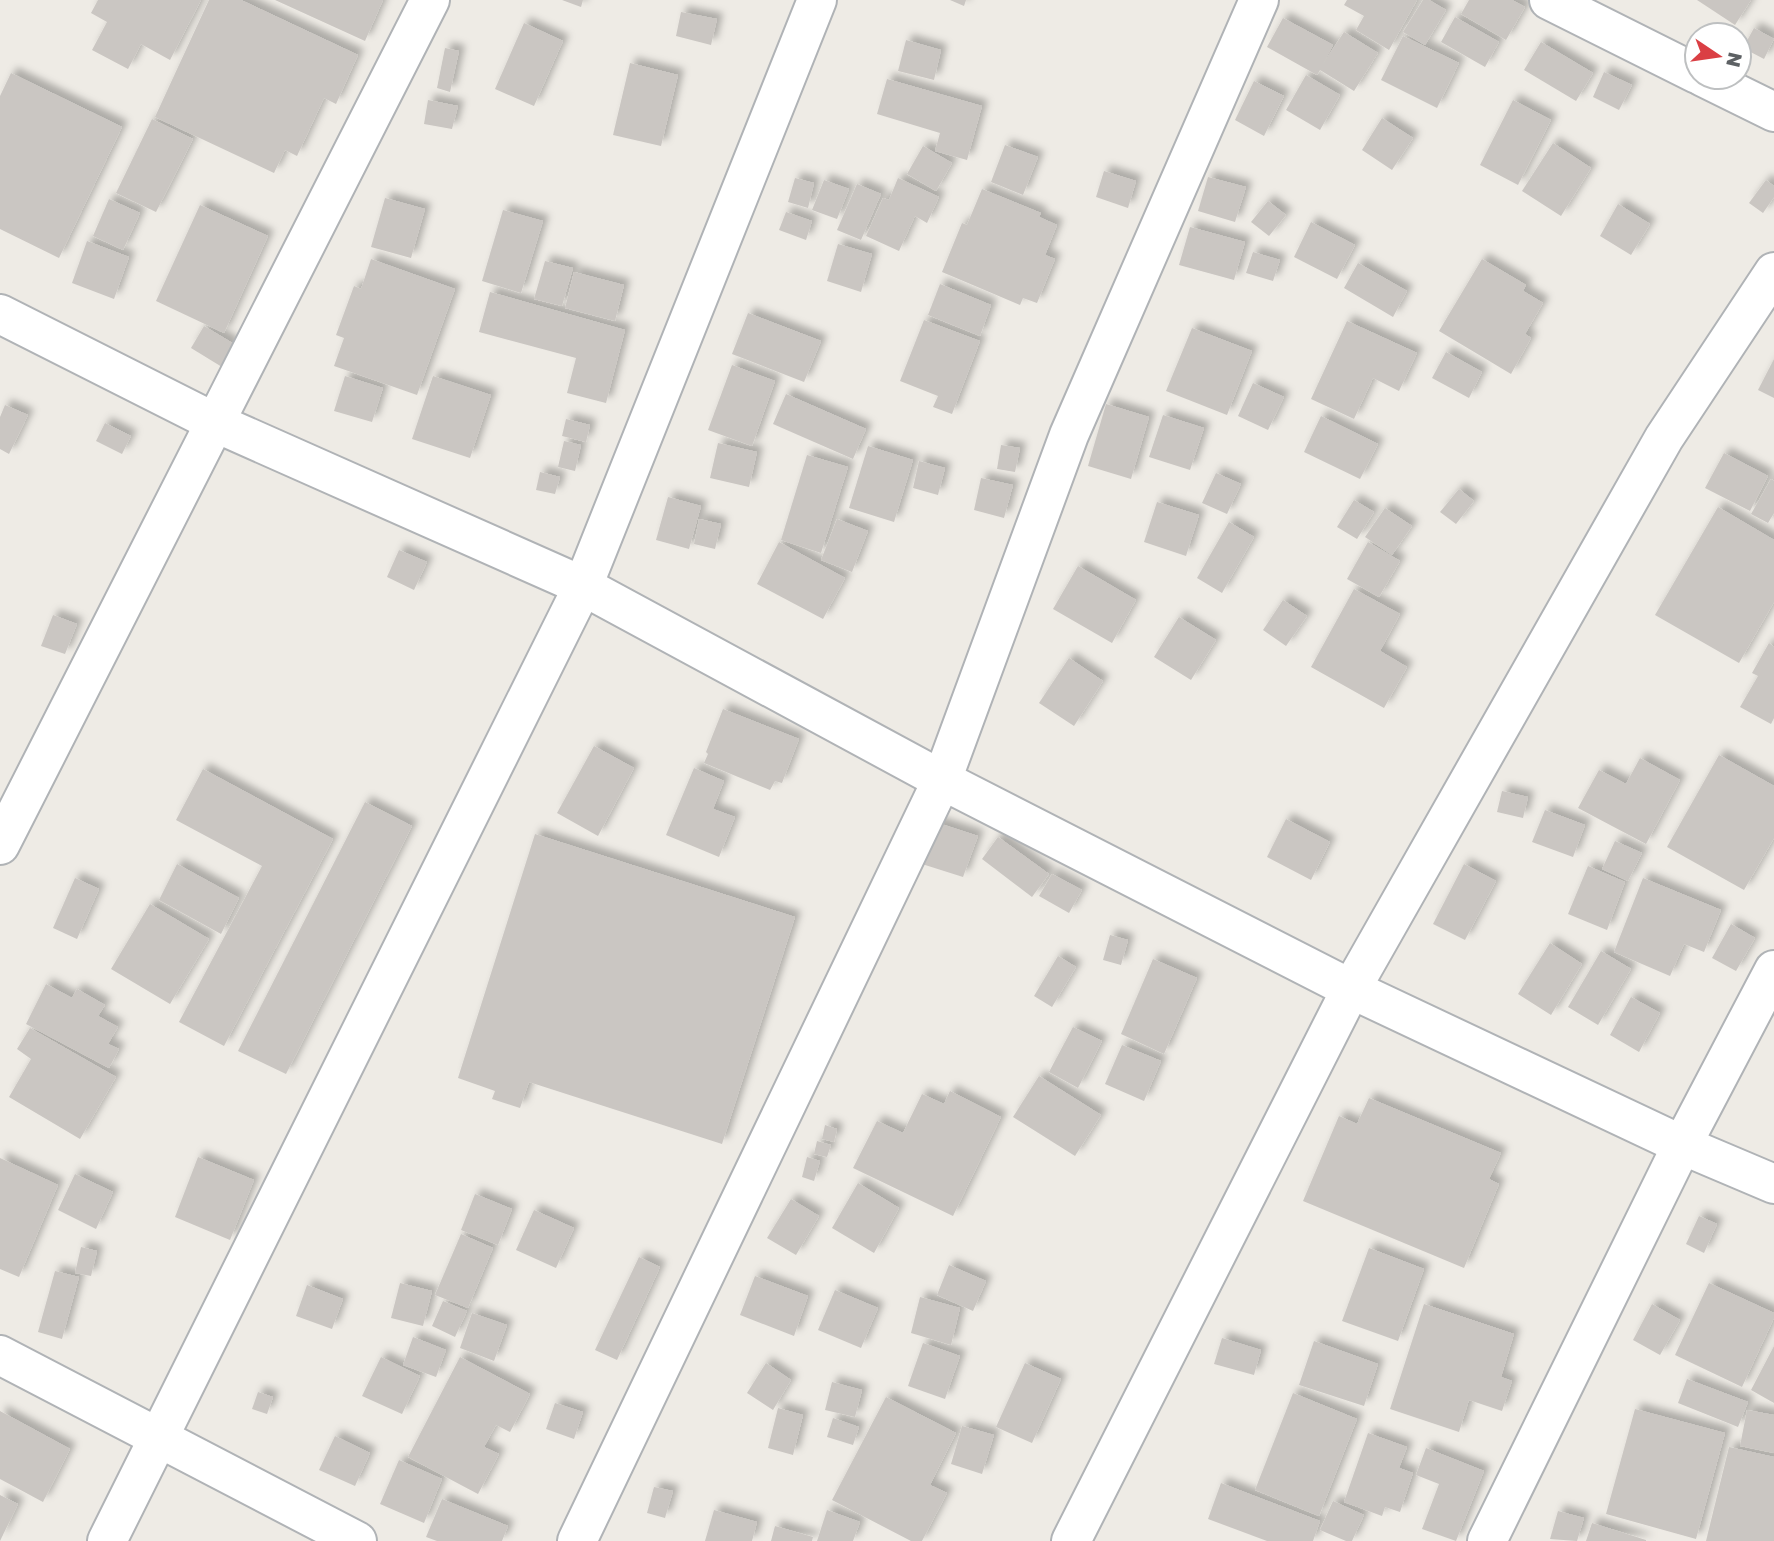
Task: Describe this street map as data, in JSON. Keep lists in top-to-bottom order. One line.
{"north":"right"}
